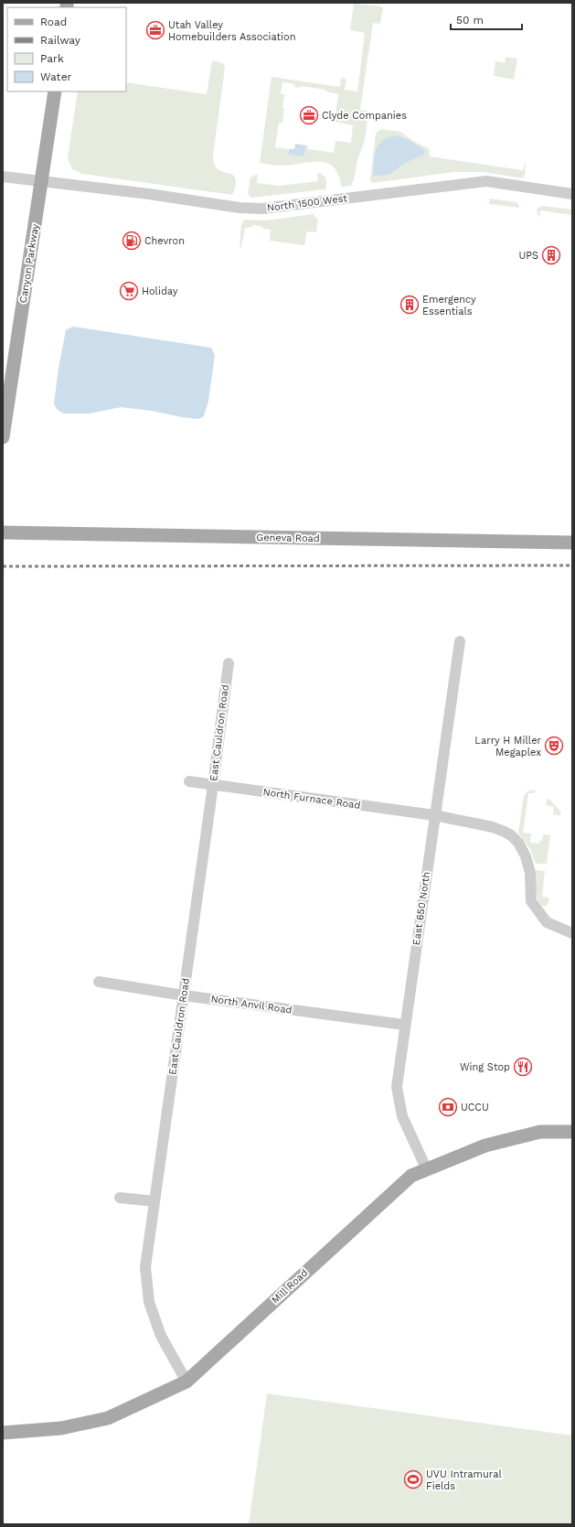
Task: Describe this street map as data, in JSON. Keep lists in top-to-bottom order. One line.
{"streets":{"main road":["Canyon Parkway","Geneva Road","Mill Road"],"street":["North 1500 West","East Cauldron Road","North Furnace Road","East 650 North","North Anvil Road"]},"crossings":[["North 1500 West","Canyon Parkway"],["East Cauldron Road","North Furnace Road"],["East Cauldron Road","North Anvil Road"],["East Cauldron Road","Mill Road"],["North Furnace Road","East 650 North"],["East 650 North","North Anvil Road"],["East 650 North","Mill Road"]],"places":{"office":["Utah Valley Homebuilders Association","Clyde Companies"],"fuel station":["Chevron"],"building":["UPS","Emergency Essentials"],"supermarket":["Holiday"],"theatre":["Larry H Miller Megaplex"],"restaurant":["Wing Stop"],"bank":["UCCU"],"sports":["UVU Intramural Fields"]},"legend":["Road","Railway","Park","Water"],"scale_bar":"50 m"}
